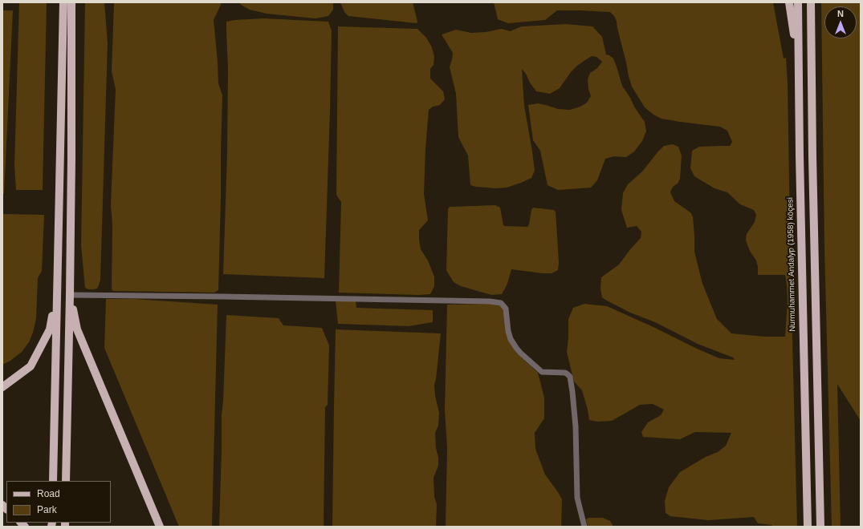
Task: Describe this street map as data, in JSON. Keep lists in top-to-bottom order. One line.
{"streets":{"main road":["Nurmuhammet Andalyp (1958) köçesi"]},"legend":["Road","Park"],"north":"top"}
